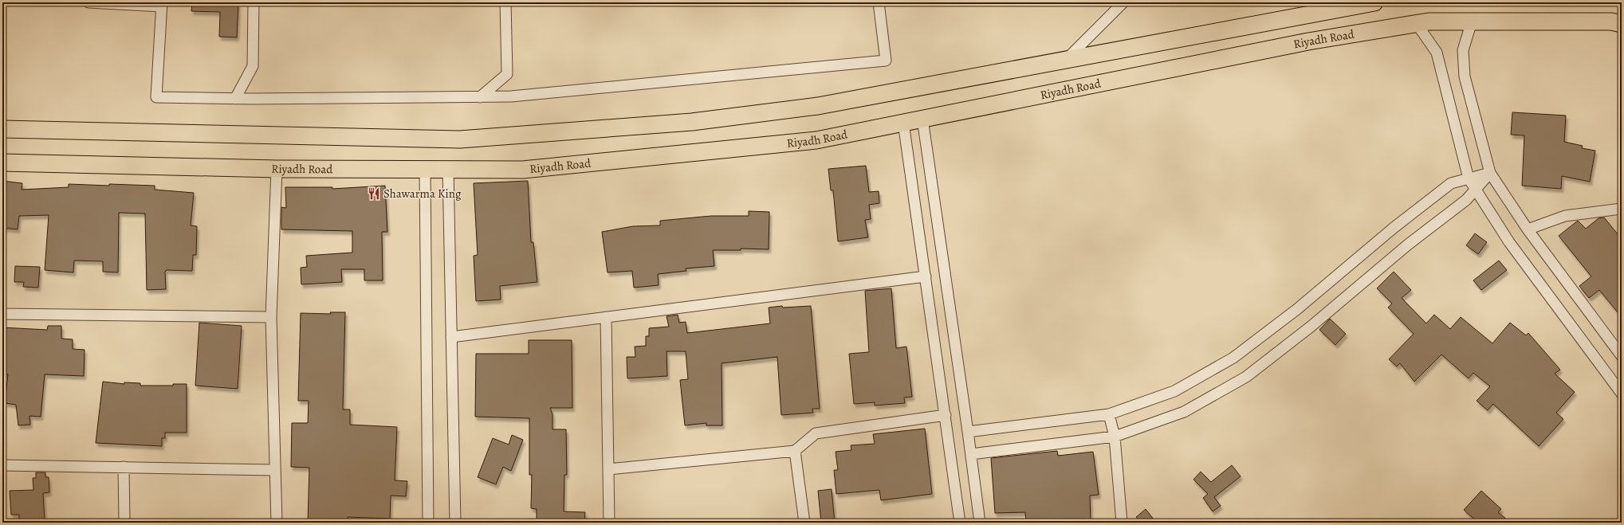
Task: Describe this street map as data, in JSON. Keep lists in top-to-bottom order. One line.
{"streets":{"main road":["Riyadh Road"]},"places":{"restaurant":["Shawarma King"]}}
